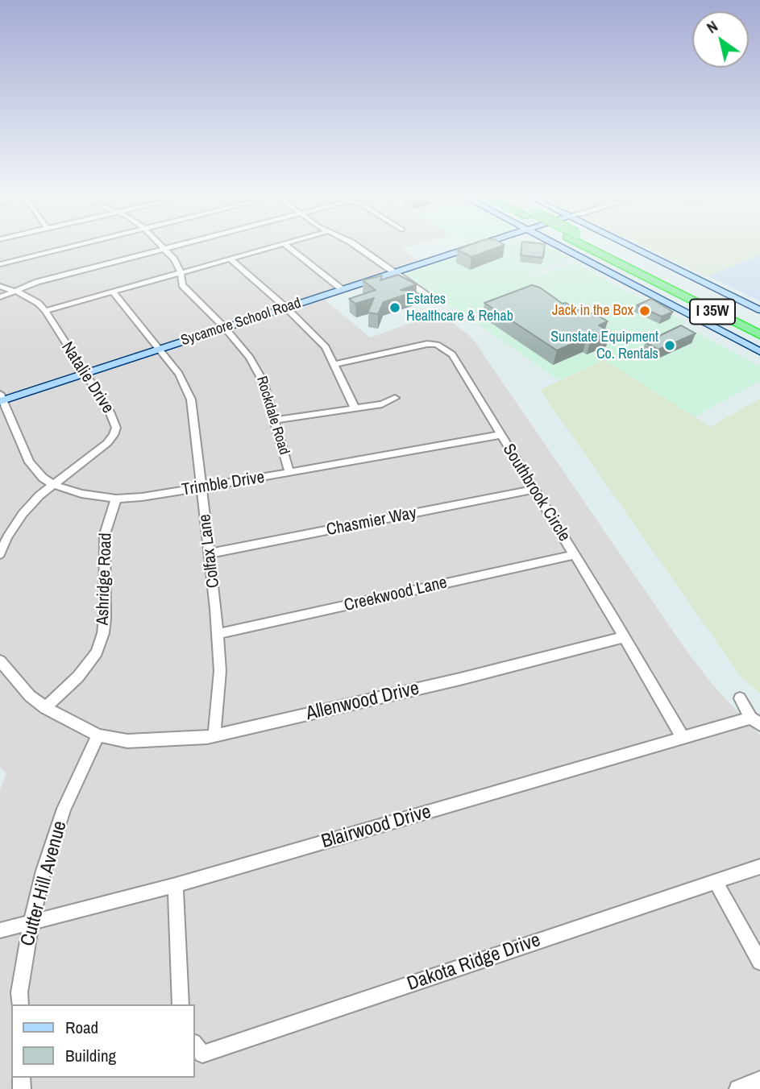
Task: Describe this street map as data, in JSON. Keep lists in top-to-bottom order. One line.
{"streets":{"highway":["I 35W"],"main road":["Sycamore School Road"],"street":["Natalie Drive","Rockdale Road","Trimble Drive","Southbrook Circle","Chasmier Way","Colfax Lane","Ashridge Road","Creekwood Lane","Allenwood Drive","Blairwood Drive","Cutter Hill Avenue","Dakota Ridge Drive"]},"crossings":[["Sycamore School Road","Natalie Drive"],["Sycamore School Road","Rockdale Road"],["Sycamore School Road","Trimble Drive"],["Sycamore School Road","Colfax Lane"],["Natalie Drive","Trimble Drive"],["Rockdale Road","Trimble Drive"],["Trimble Drive","Southbrook Circle"],["Trimble Drive","Colfax Lane"],["Trimble Drive","Ashridge Road"],["Southbrook Circle","Chasmier Way"],["Southbrook Circle","Creekwood Lane"],["Southbrook Circle","Allenwood Drive"],["Southbrook Circle","Blairwood Drive"],["Chasmier Way","Colfax Lane"],["Colfax Lane","Creekwood Lane"],["Colfax Lane","Allenwood Drive"],["Allenwood Drive","Cutter Hill Avenue"],["Blairwood Drive","Cutter Hill Avenue"]],"places":["Estates Healthcare & Rehab","Jack in the Box","Sunstate Equipment Co. Rentals"],"legend":["Road","Building"],"north":"top left"}
